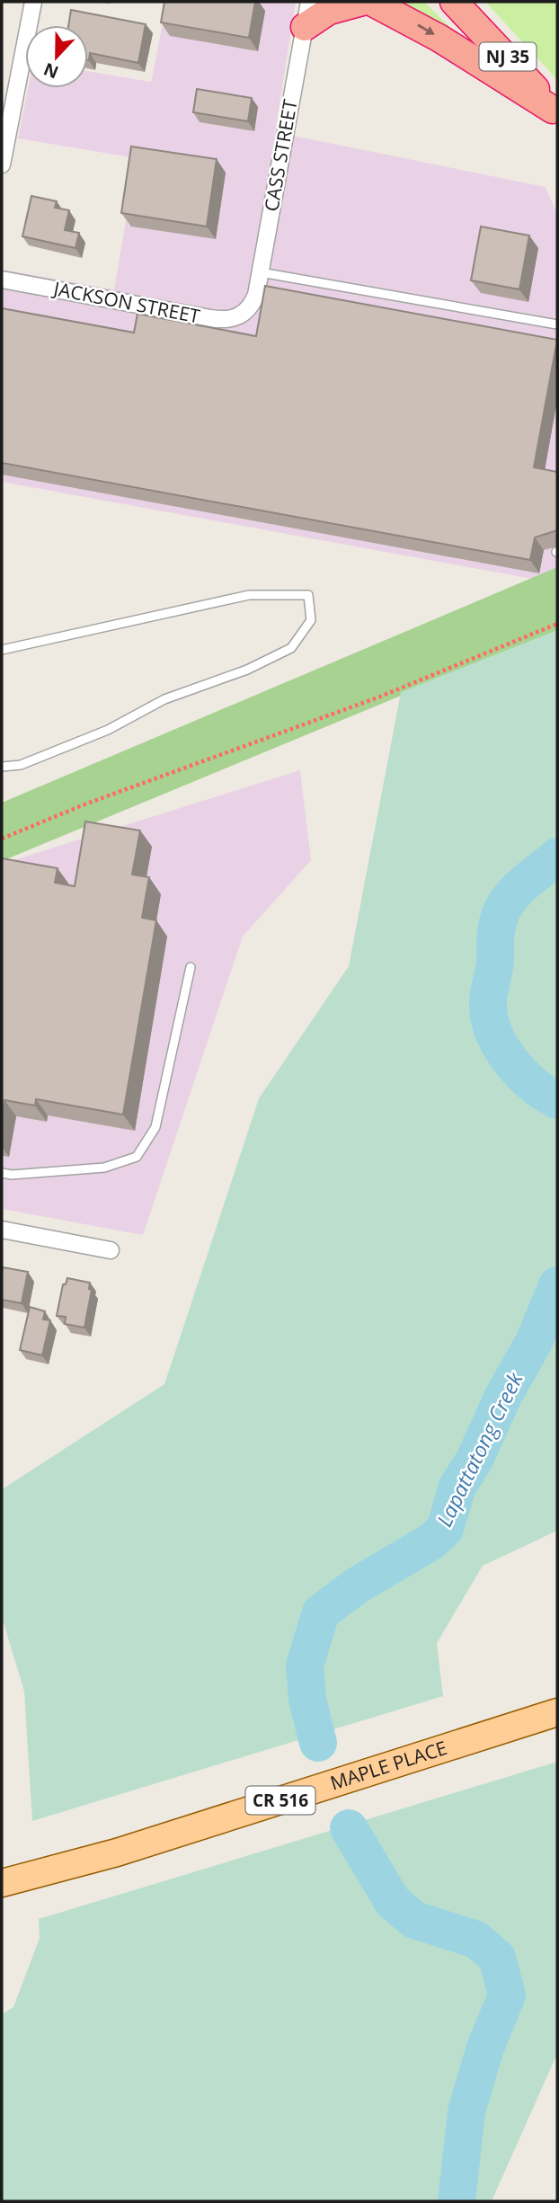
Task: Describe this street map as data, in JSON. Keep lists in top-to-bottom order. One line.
{"streets":{"highway":["NJ 35"],"main road":["MAPLE PLACE","CR 516"],"street":["CASS STREET","JACKSON STREET"]},"crossings":[["CASS STREET","JACKSON STREET"]],"water":["Lapattatong Creek"],"north":"bottom"}
